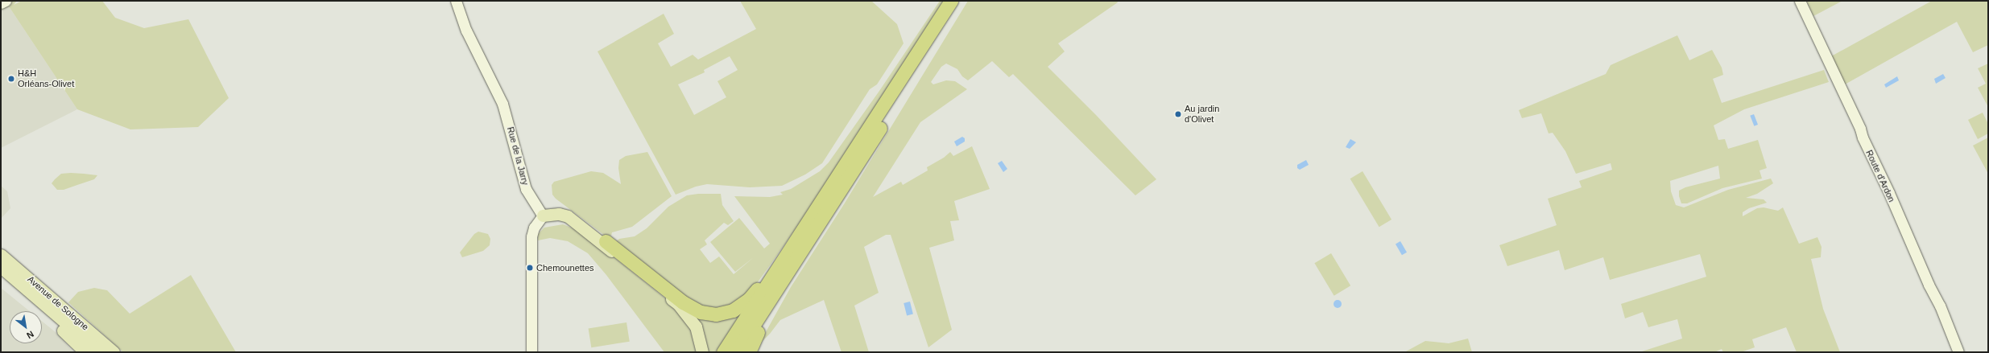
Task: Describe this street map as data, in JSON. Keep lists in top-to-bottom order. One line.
{"streets":{"main road":["Avenue de Sologne"],"street":["Rue de la Jarry","Route d'Ardon"]},"places":["H&H Orléans-Olivet","Au jardin d'Olivet","Chemounettes"],"north":"bottom right"}
